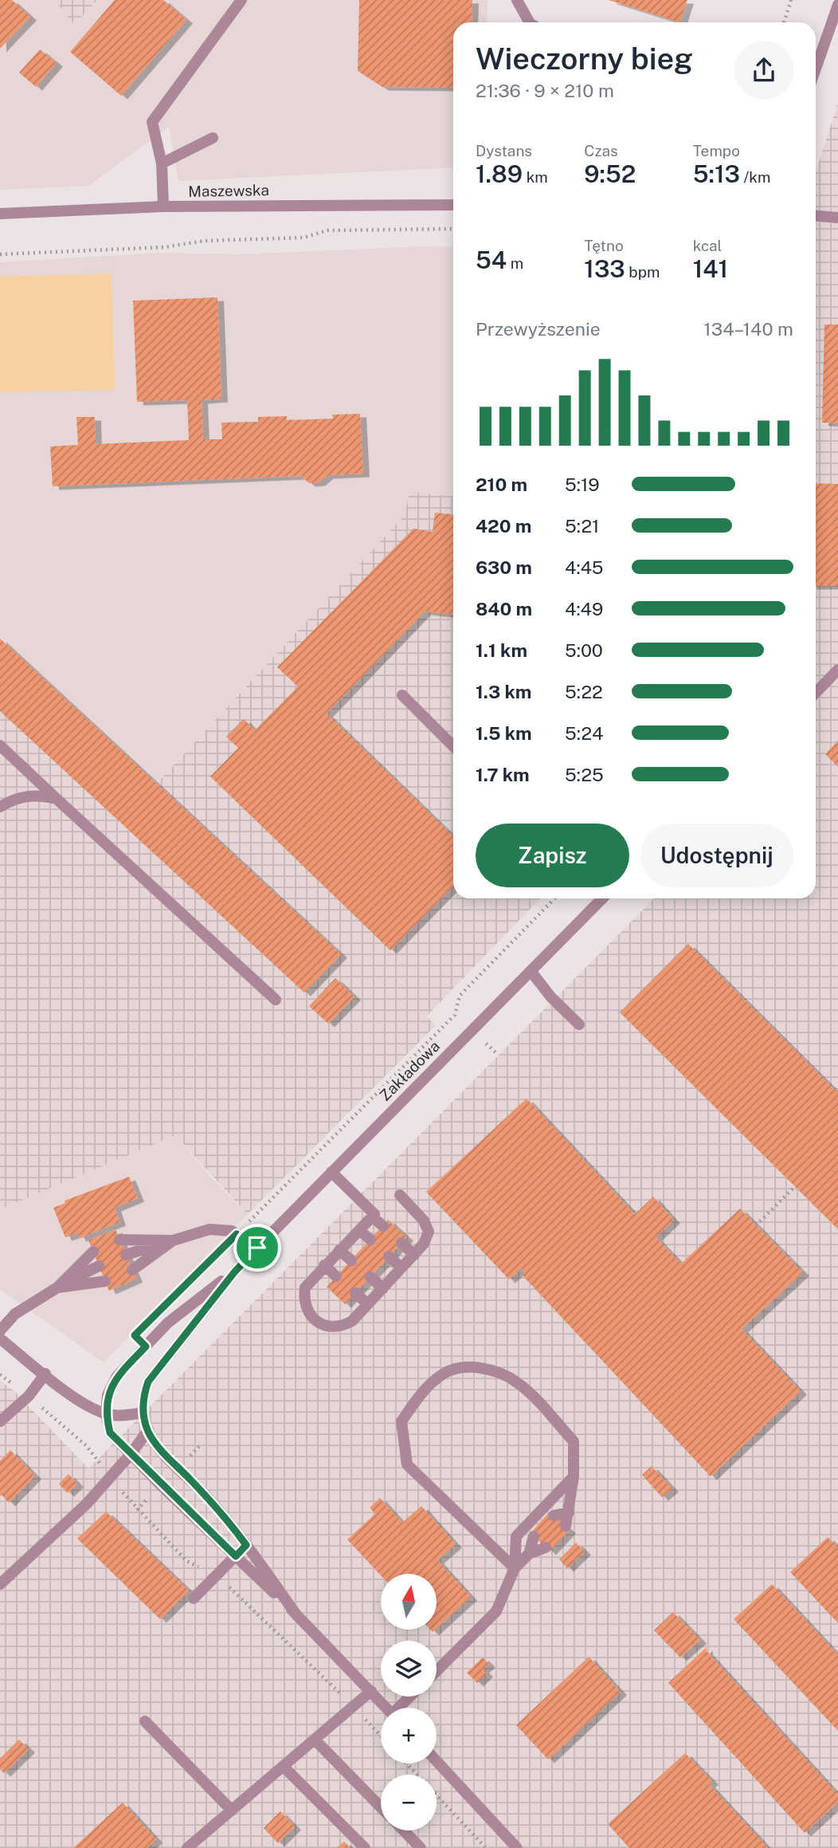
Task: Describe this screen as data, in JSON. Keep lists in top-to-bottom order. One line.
{"streets":{"street":["Maszewska","Zakładowa"]},"north":"top","page":{"heading":["Wieczorny bieg","21:36 · 9 × 210 m"],"stats":[["Dystans","1.89 km"],["Czas","9:52"],["Tempo","5:13 /km"],["54 m"],["Tętno","133 bpm"],["kcal","141"]],"chart":["Przewyższenie","134–140 m"],"list":[{"name":"210 m","note":"5:19"},{"name":"420 m","note":"5:21"},{"name":"630 m","note":"4:45"},{"name":"840 m","note":"4:49"},{"name":"1.1 km","note":"5:00"},{"name":"1.3 km","note":"5:22"},{"name":"1.5 km","note":"5:24"},{"name":"1.7 km","note":"5:25"}],"buttons":["Zapisz","Udostępnij"],"map_buttons":["+","−"]}}
